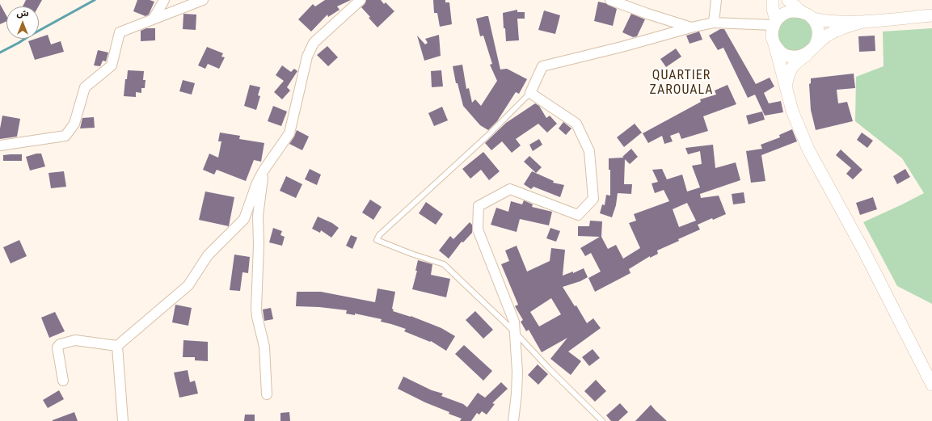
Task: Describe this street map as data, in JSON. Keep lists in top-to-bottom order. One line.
{"districts":["QUARTIER ZAROUALA"],"north":"top"}
